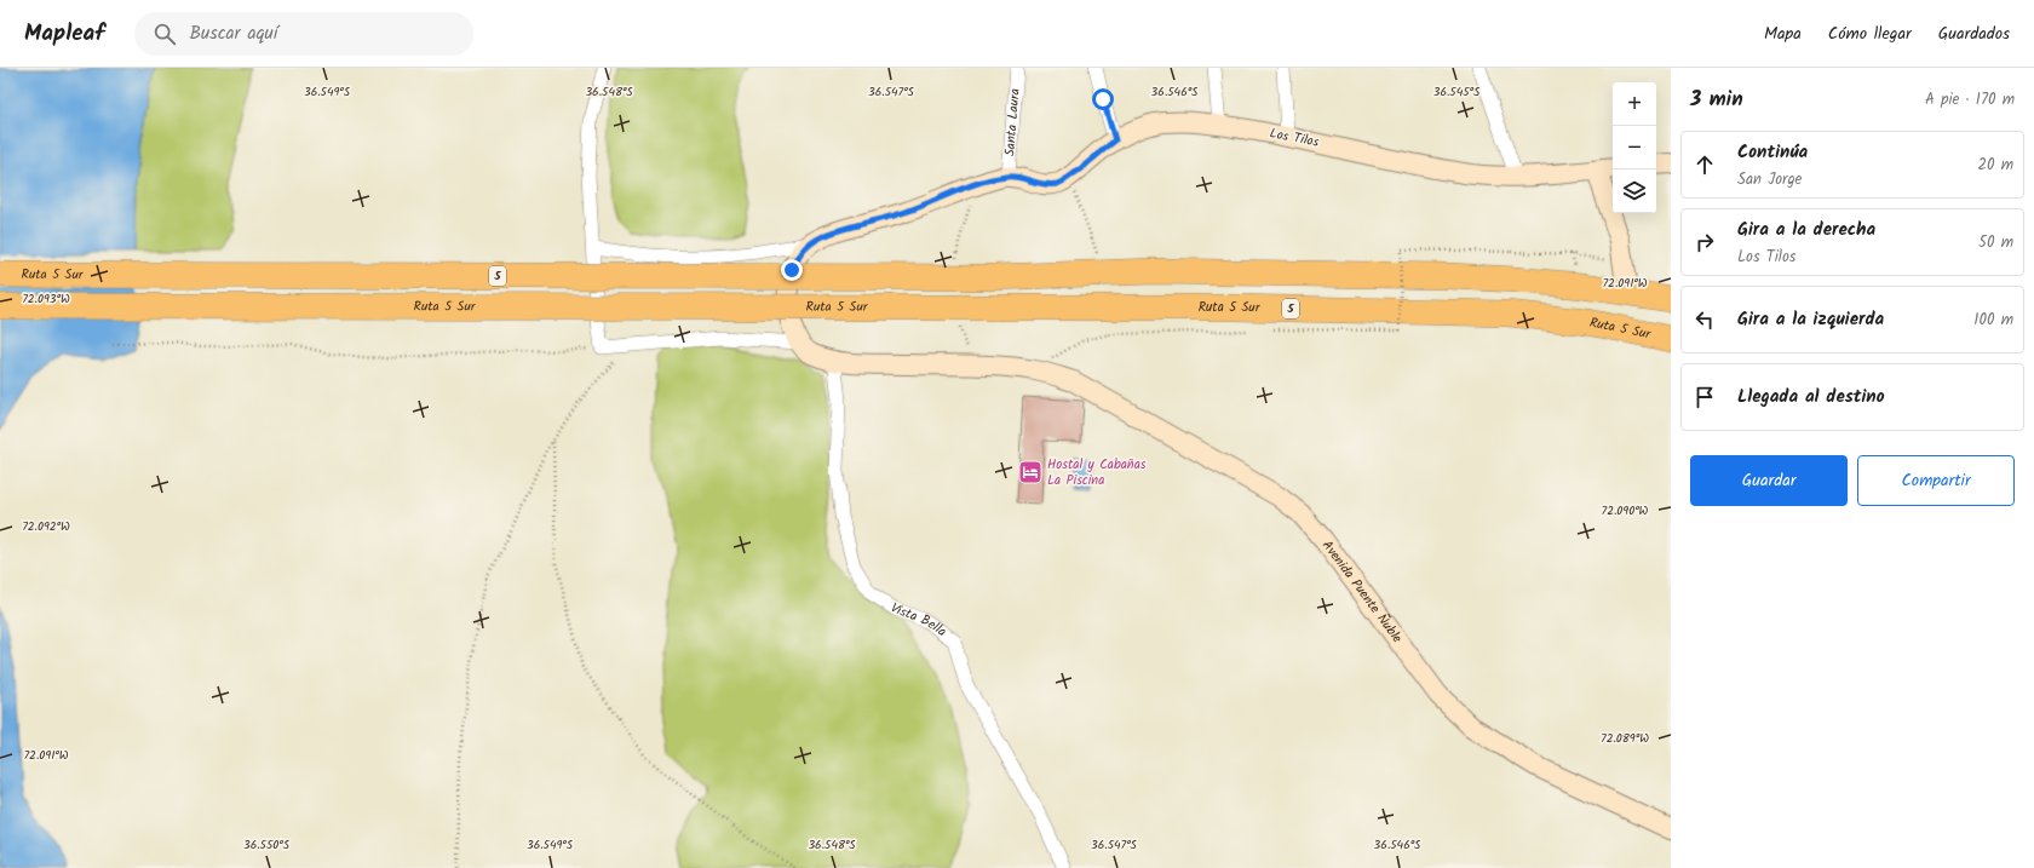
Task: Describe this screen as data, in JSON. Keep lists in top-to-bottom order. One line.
{"streets":{"highway":["Ruta 5 Sur","5"],"street":["Santa Laura","Los Tilos","Avenida Puente Ñuble","Vista Bella"]},"crossings":[["Santa Laura","Los Tilos"],["Avenida Puente Ñuble","Vista Bella"]],"places":{"hotel":["Hostal y Cabañas La Piscina"]},"page":{"header":"Mapleaf","search":"Buscar aquí","nav":["Mapa","Cómo llegar","Guardados"],"heading":["3 min","A pie · 170 m"],"map_buttons":["+","−"],"list":[["Continúa","San Jorge","20 m"],["Gira a la derecha","Los Tilos","50 m"],["Gira a la izquierda","100 m"],"Llegada al destino"],"buttons":["Guardar","Compartir"]},"coordinates":["36.549°S","36.548°S","36.547°S","36.546°S","36.545°S","72.091°W","72.093°W","72.090°W","72.092°W","72.089°W","36.550°S"]}
